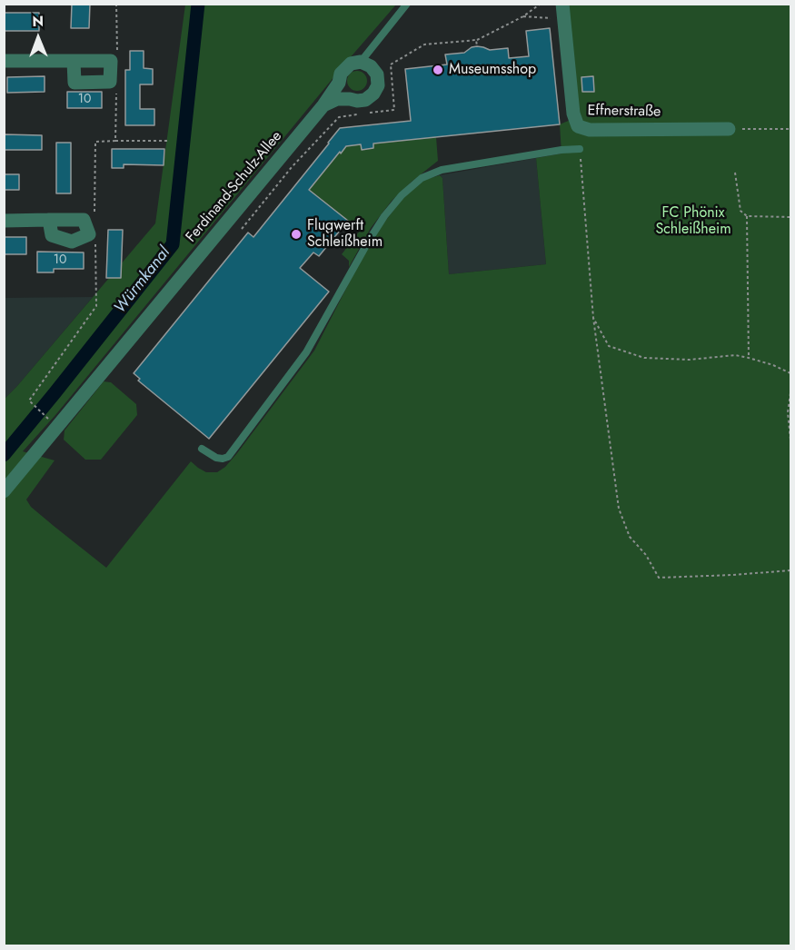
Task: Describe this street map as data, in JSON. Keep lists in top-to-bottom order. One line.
{"streets":{"street":["Effnerstraße","Ferdinand-Schulz-Allee"]},"water":["Würmkanal"],"parks":["FC Phönix Schleißheim"],"places":["Museumsshop","Flugwerft Schleißheim"],"house_numbers":["10","10"],"north":"top"}
